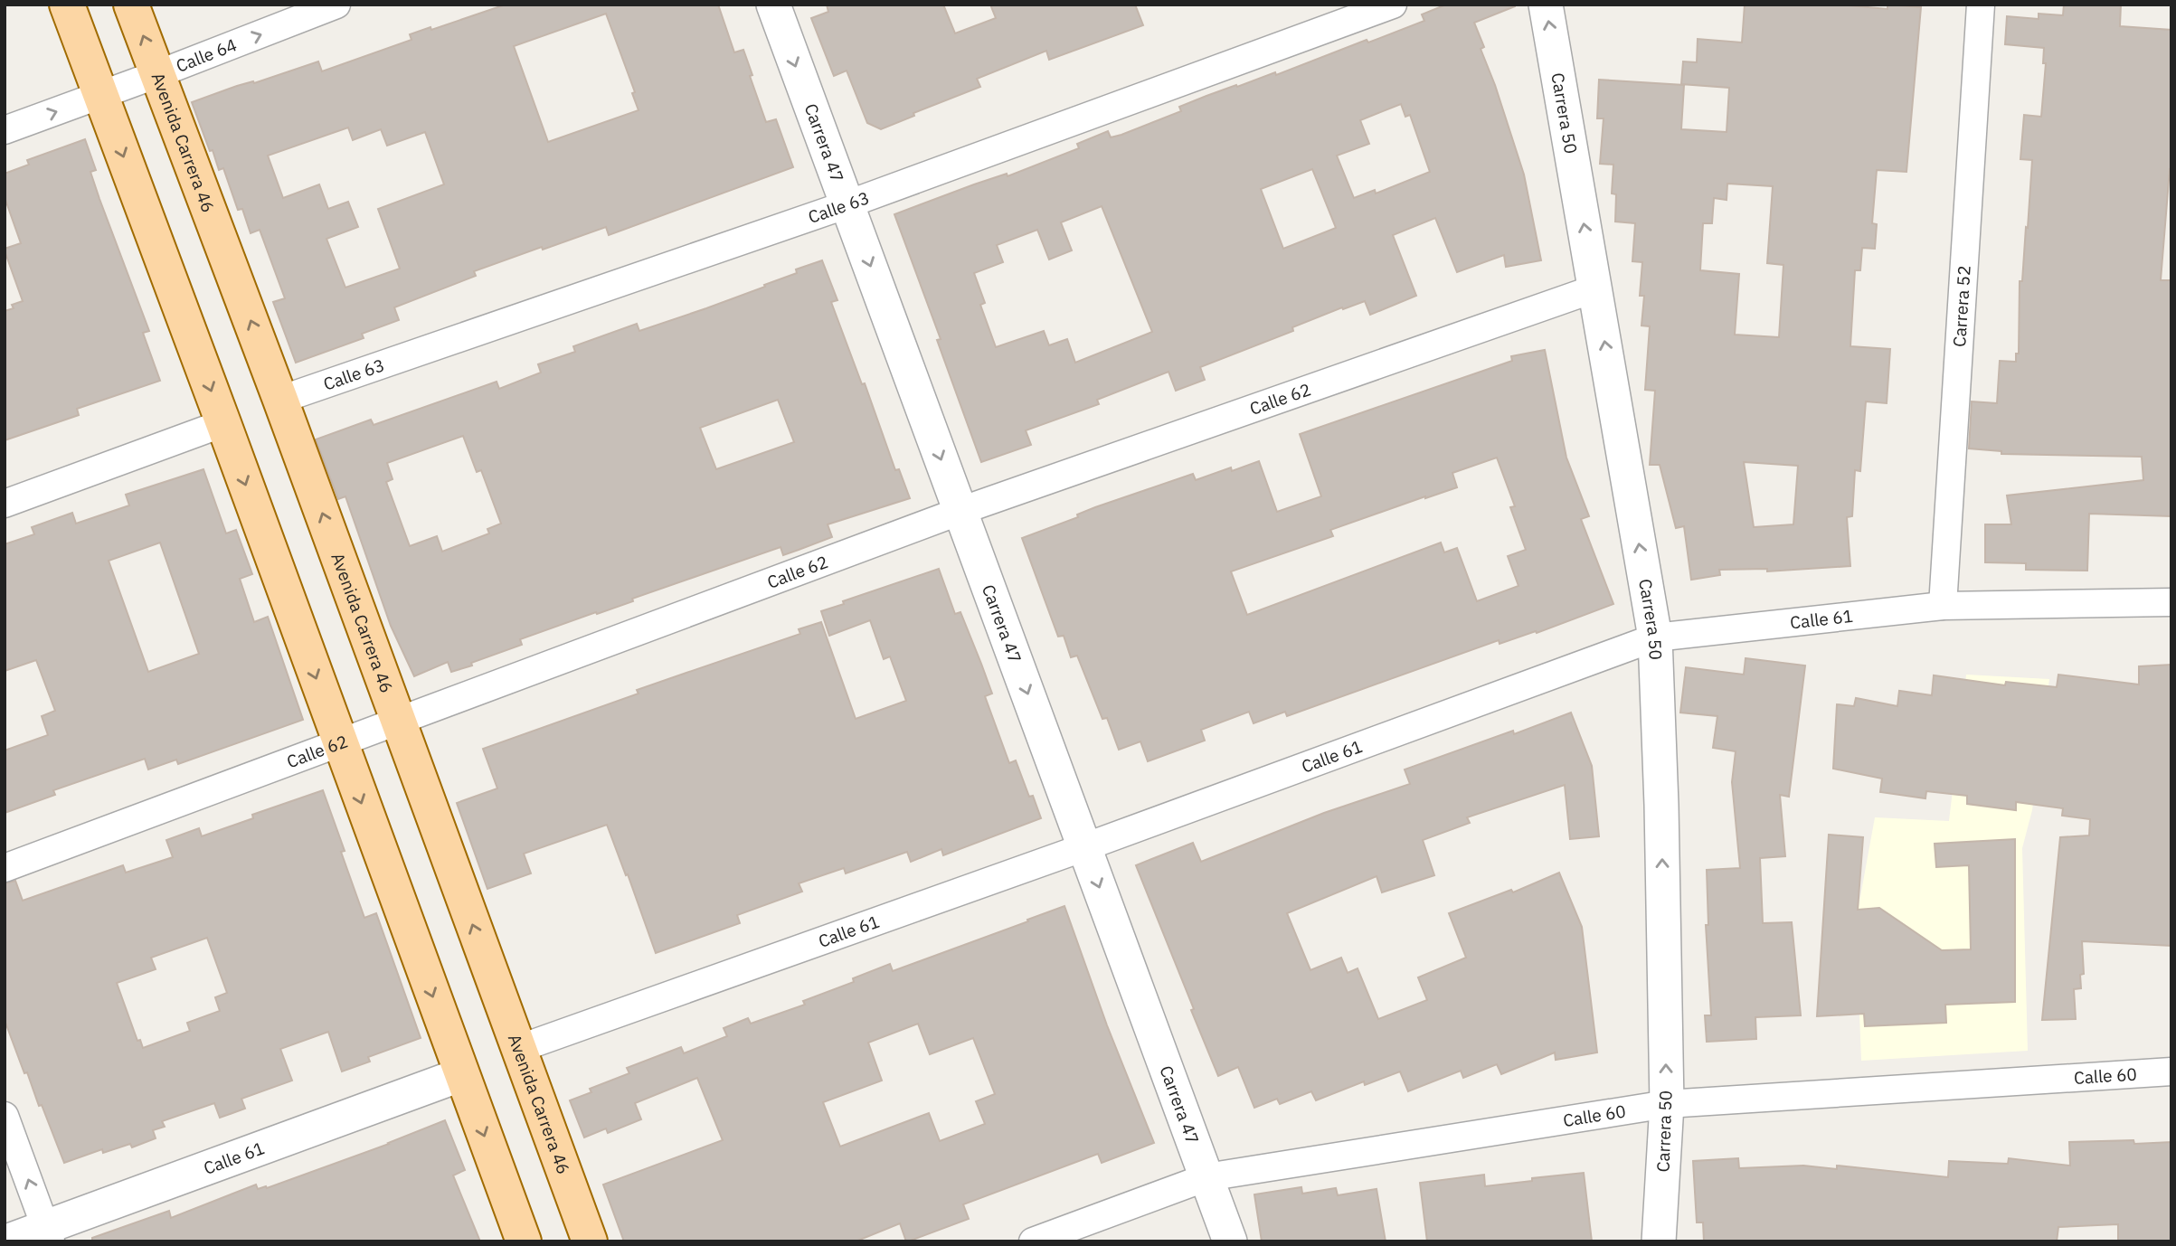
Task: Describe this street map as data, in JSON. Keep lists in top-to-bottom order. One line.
{"streets":{"main road":["Avenida Carrera 46"],"street":["Calle 64","Carrera 50","Carrera 47","Calle 63","Carrera 52","Calle 62","Calle 61","Calle 60"]},"crossings":[["Calle 64","Avenida Carrera 46"],["Carrera 50","Calle 62"],["Carrera 50","Calle 61"],["Carrera 50","Calle 60"],["Avenida Carrera 46","Calle 63"],["Avenida Carrera 46","Calle 62"],["Avenida Carrera 46","Calle 61"],["Carrera 47","Calle 63"],["Carrera 47","Calle 62"],["Carrera 47","Calle 61"],["Carrera 47","Calle 60"],["Carrera 52","Calle 61"]],"one_way":["Calle 64","Carrera 50","Carrera 47"]}
